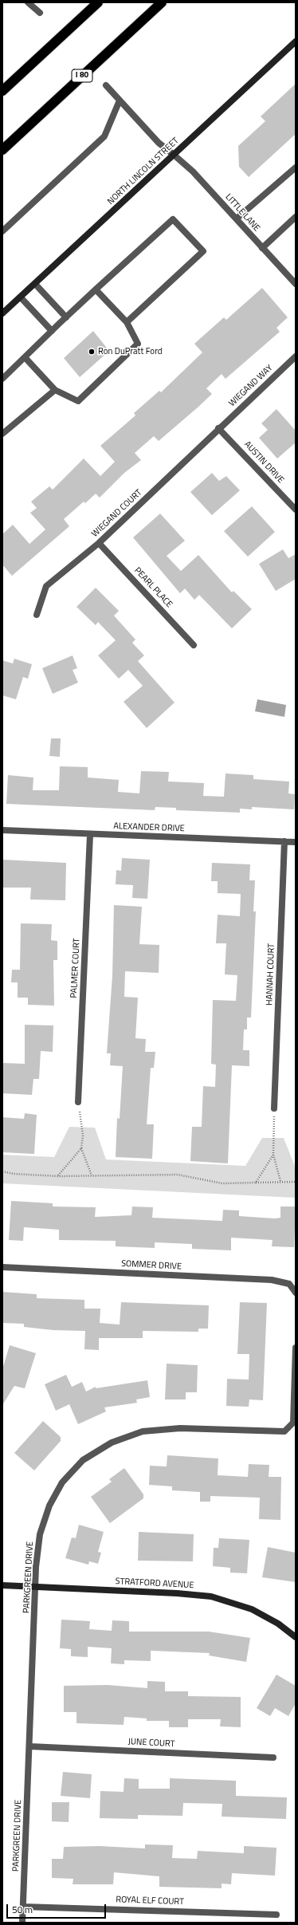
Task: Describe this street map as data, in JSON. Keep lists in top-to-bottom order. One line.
{"streets":{"highway":["I 80"],"street":["NORTH LINCOLN STREET","LITTLE LANE","WIEGAND WAY","AUSTIN DRIVE","WIEGAND COURT","PEARL PLACE","ALEXANDER DRIVE","PALMER COURT","HANNAH COURT","SOMMER DRIVE","PARKGREEN DRIVE","STRATFORD AVENUE","JUNE COURT","ROYAL ELF COURT"]},"crossings":[["NORTH LINCOLN STREET","LITTLE LANE"],["WIEGAND WAY","AUSTIN DRIVE"],["WIEGAND WAY","WIEGAND COURT"],["AUSTIN DRIVE","WIEGAND COURT"],["WIEGAND COURT","PEARL PLACE"],["ALEXANDER DRIVE","PALMER COURT"],["ALEXANDER DRIVE","HANNAH COURT"],["PARKGREEN DRIVE","STRATFORD AVENUE"],["PARKGREEN DRIVE","JUNE COURT"],["PARKGREEN DRIVE","ROYAL ELF COURT"]],"places":["Ron DuPratt Ford"],"scale_bar":"50 m"}
